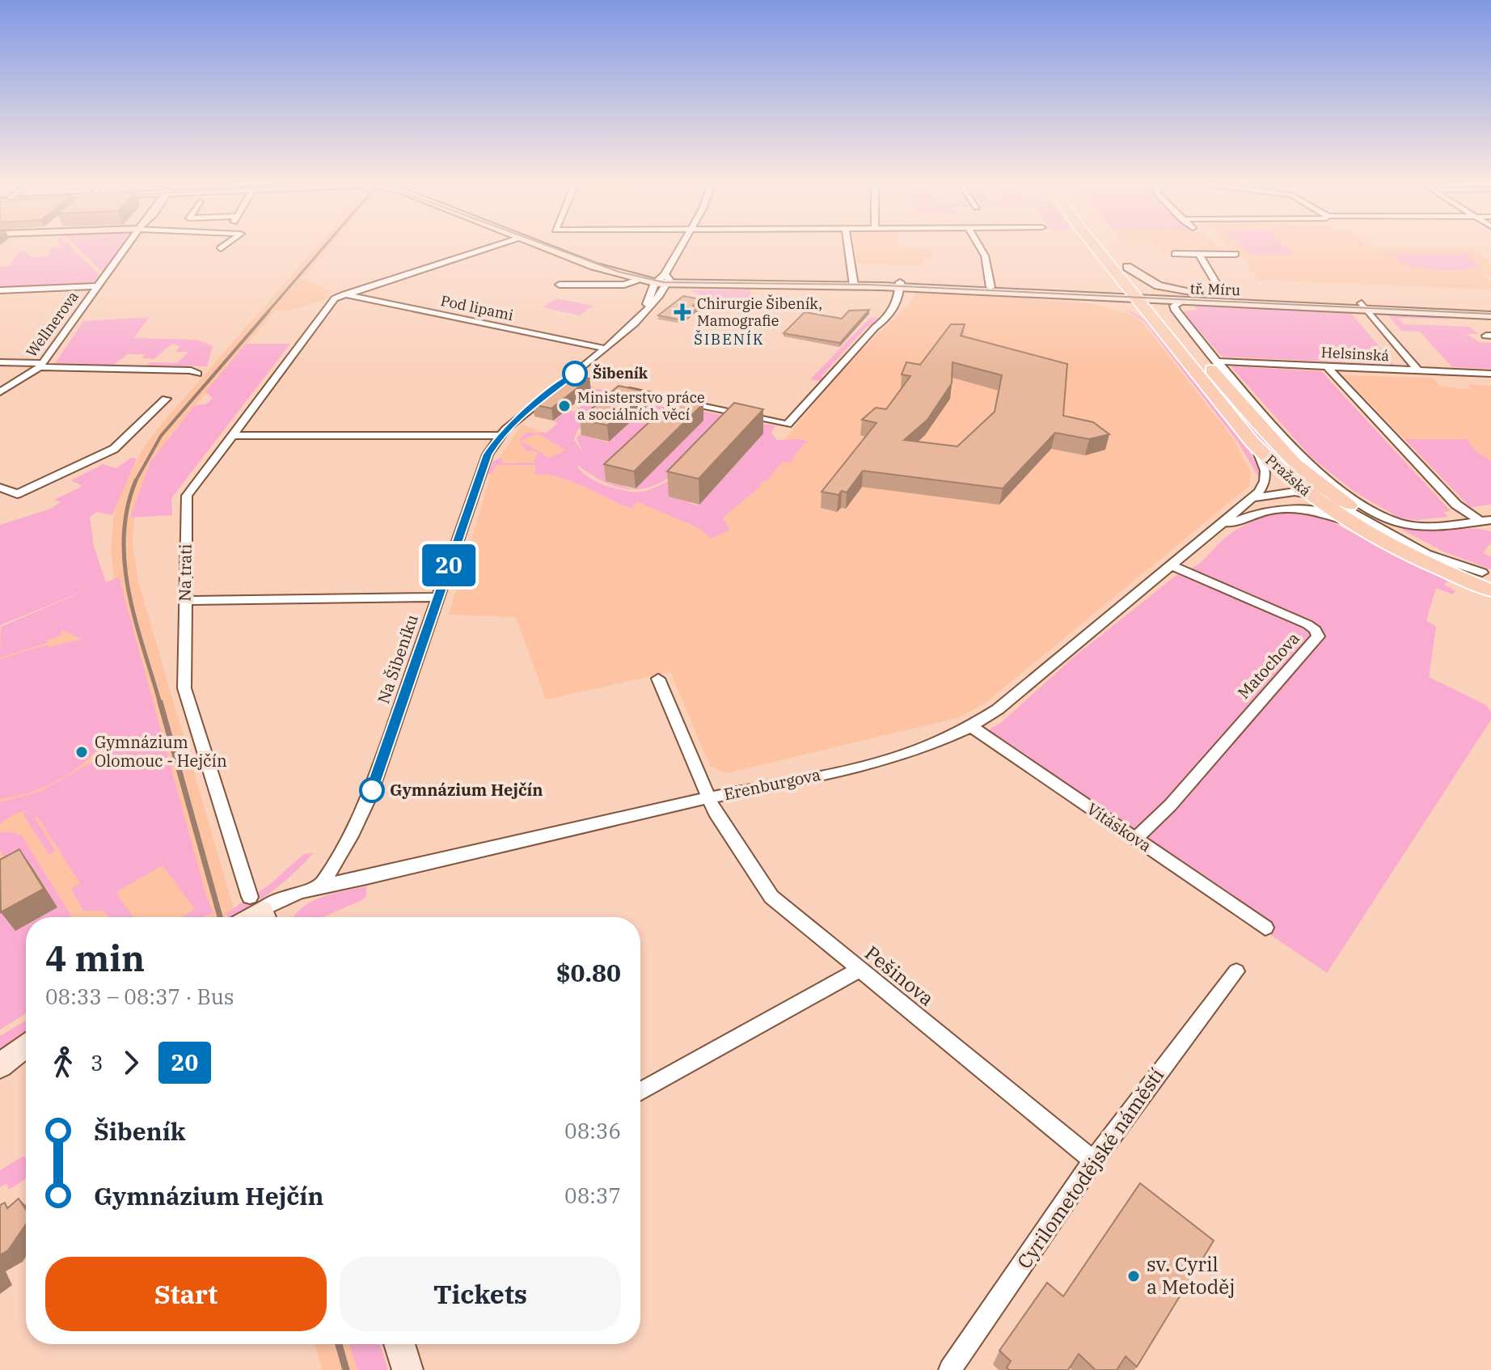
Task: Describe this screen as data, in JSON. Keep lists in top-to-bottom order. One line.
{"streets":{"main road":["tř. Míru","Pražská"],"street":["Pod lipami","Wellnerova","Helsinská","Na trati","Na Šibeníku","Matochova","Erenburgova","Vitáskova","Pešinova","Cyrilometodějské náměstí"]},"crossings":[["tř. Míru","Pražská"],["tř. Míru","Na Šibeníku"],["Pod lipami","Na trati"],["Pod lipami","Na Šibeníku"],["Helsinská","Pražská"],["Pražská","Erenburgova"],["Na trati","Erenburgova"],["Na Šibeníku","Erenburgova"],["Matochova","Erenburgova"],["Matochova","Vitáskova"],["Erenburgova","Vitáskova"],["Erenburgova","Pešinova"],["Pešinova","Cyrilometodějské náměstí"]],"districts":["ŠIBENÍK"],"places":{"health":["Chirurgie Šibeník, Mamografie"],"other":["Šibeník","Ministerstvo práce a sociálních věcí","Gymnázium Olomouc - Hejčín","Gymnázium Hejčín","sv. Cyril a Metoděj"]},"lines":["bus line 20"],"page":{"on_map":"20","heading":["4 min","08:33 – 08:37 · Bus","$0.80"],"legs":["3","20"],"list":[{"name":"Šibeník","value":"08:36"},{"name":"Gymnázium Hejčín","value":"08:37"}],"buttons":["Start","Tickets"]}}
